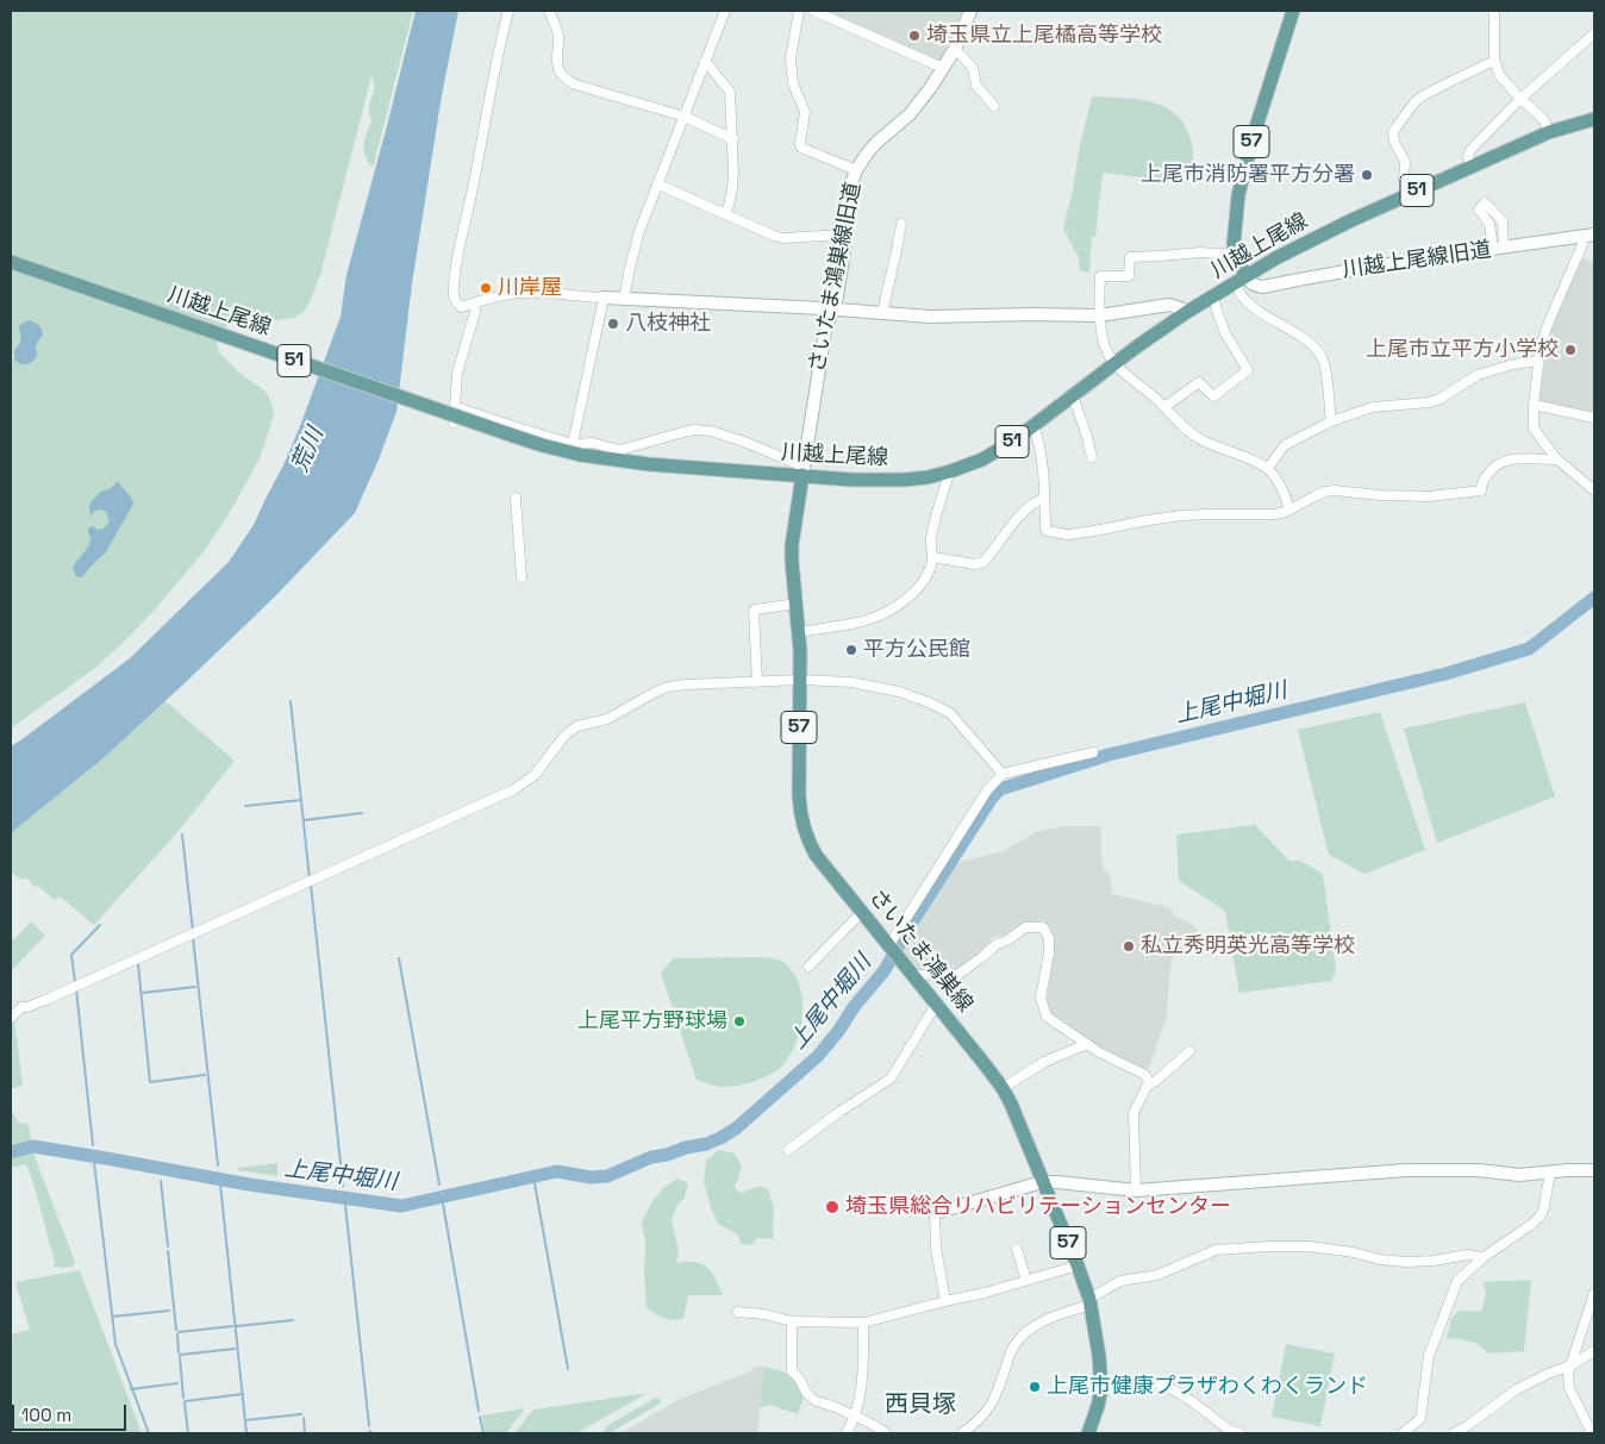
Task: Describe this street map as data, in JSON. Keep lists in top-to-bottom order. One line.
{"streets":{"main road":["57","51","川越上尾線","さいたま鴻巣線"],"street":["川越上尾線旧道","さいたま鴻巣線旧道"]},"crossings":[["57","川越上尾線"],["57","川越上尾線旧道"],["川越上尾線","川越上尾線旧道"],["川越上尾線","さいたま鴻巣線旧道"],["川越上尾線","さいたま鴻巣線"],["さいたま鴻巣線旧道","さいたま鴻巣線"]],"districts":["西貝塚"],"water":["荒川","上尾中堀川"],"places":["埼玉県立上尾橘高等学校","上尾市消防署平方分署","川岸屋","八枝神社","上尾市立平方小学校","平方公民館","私立秀明英光高等学校","上尾平方野球場","埼玉県総合リハビリテーションセンター","上尾市健康プラザわくわくランド"],"scale_bar":"100 m"}
